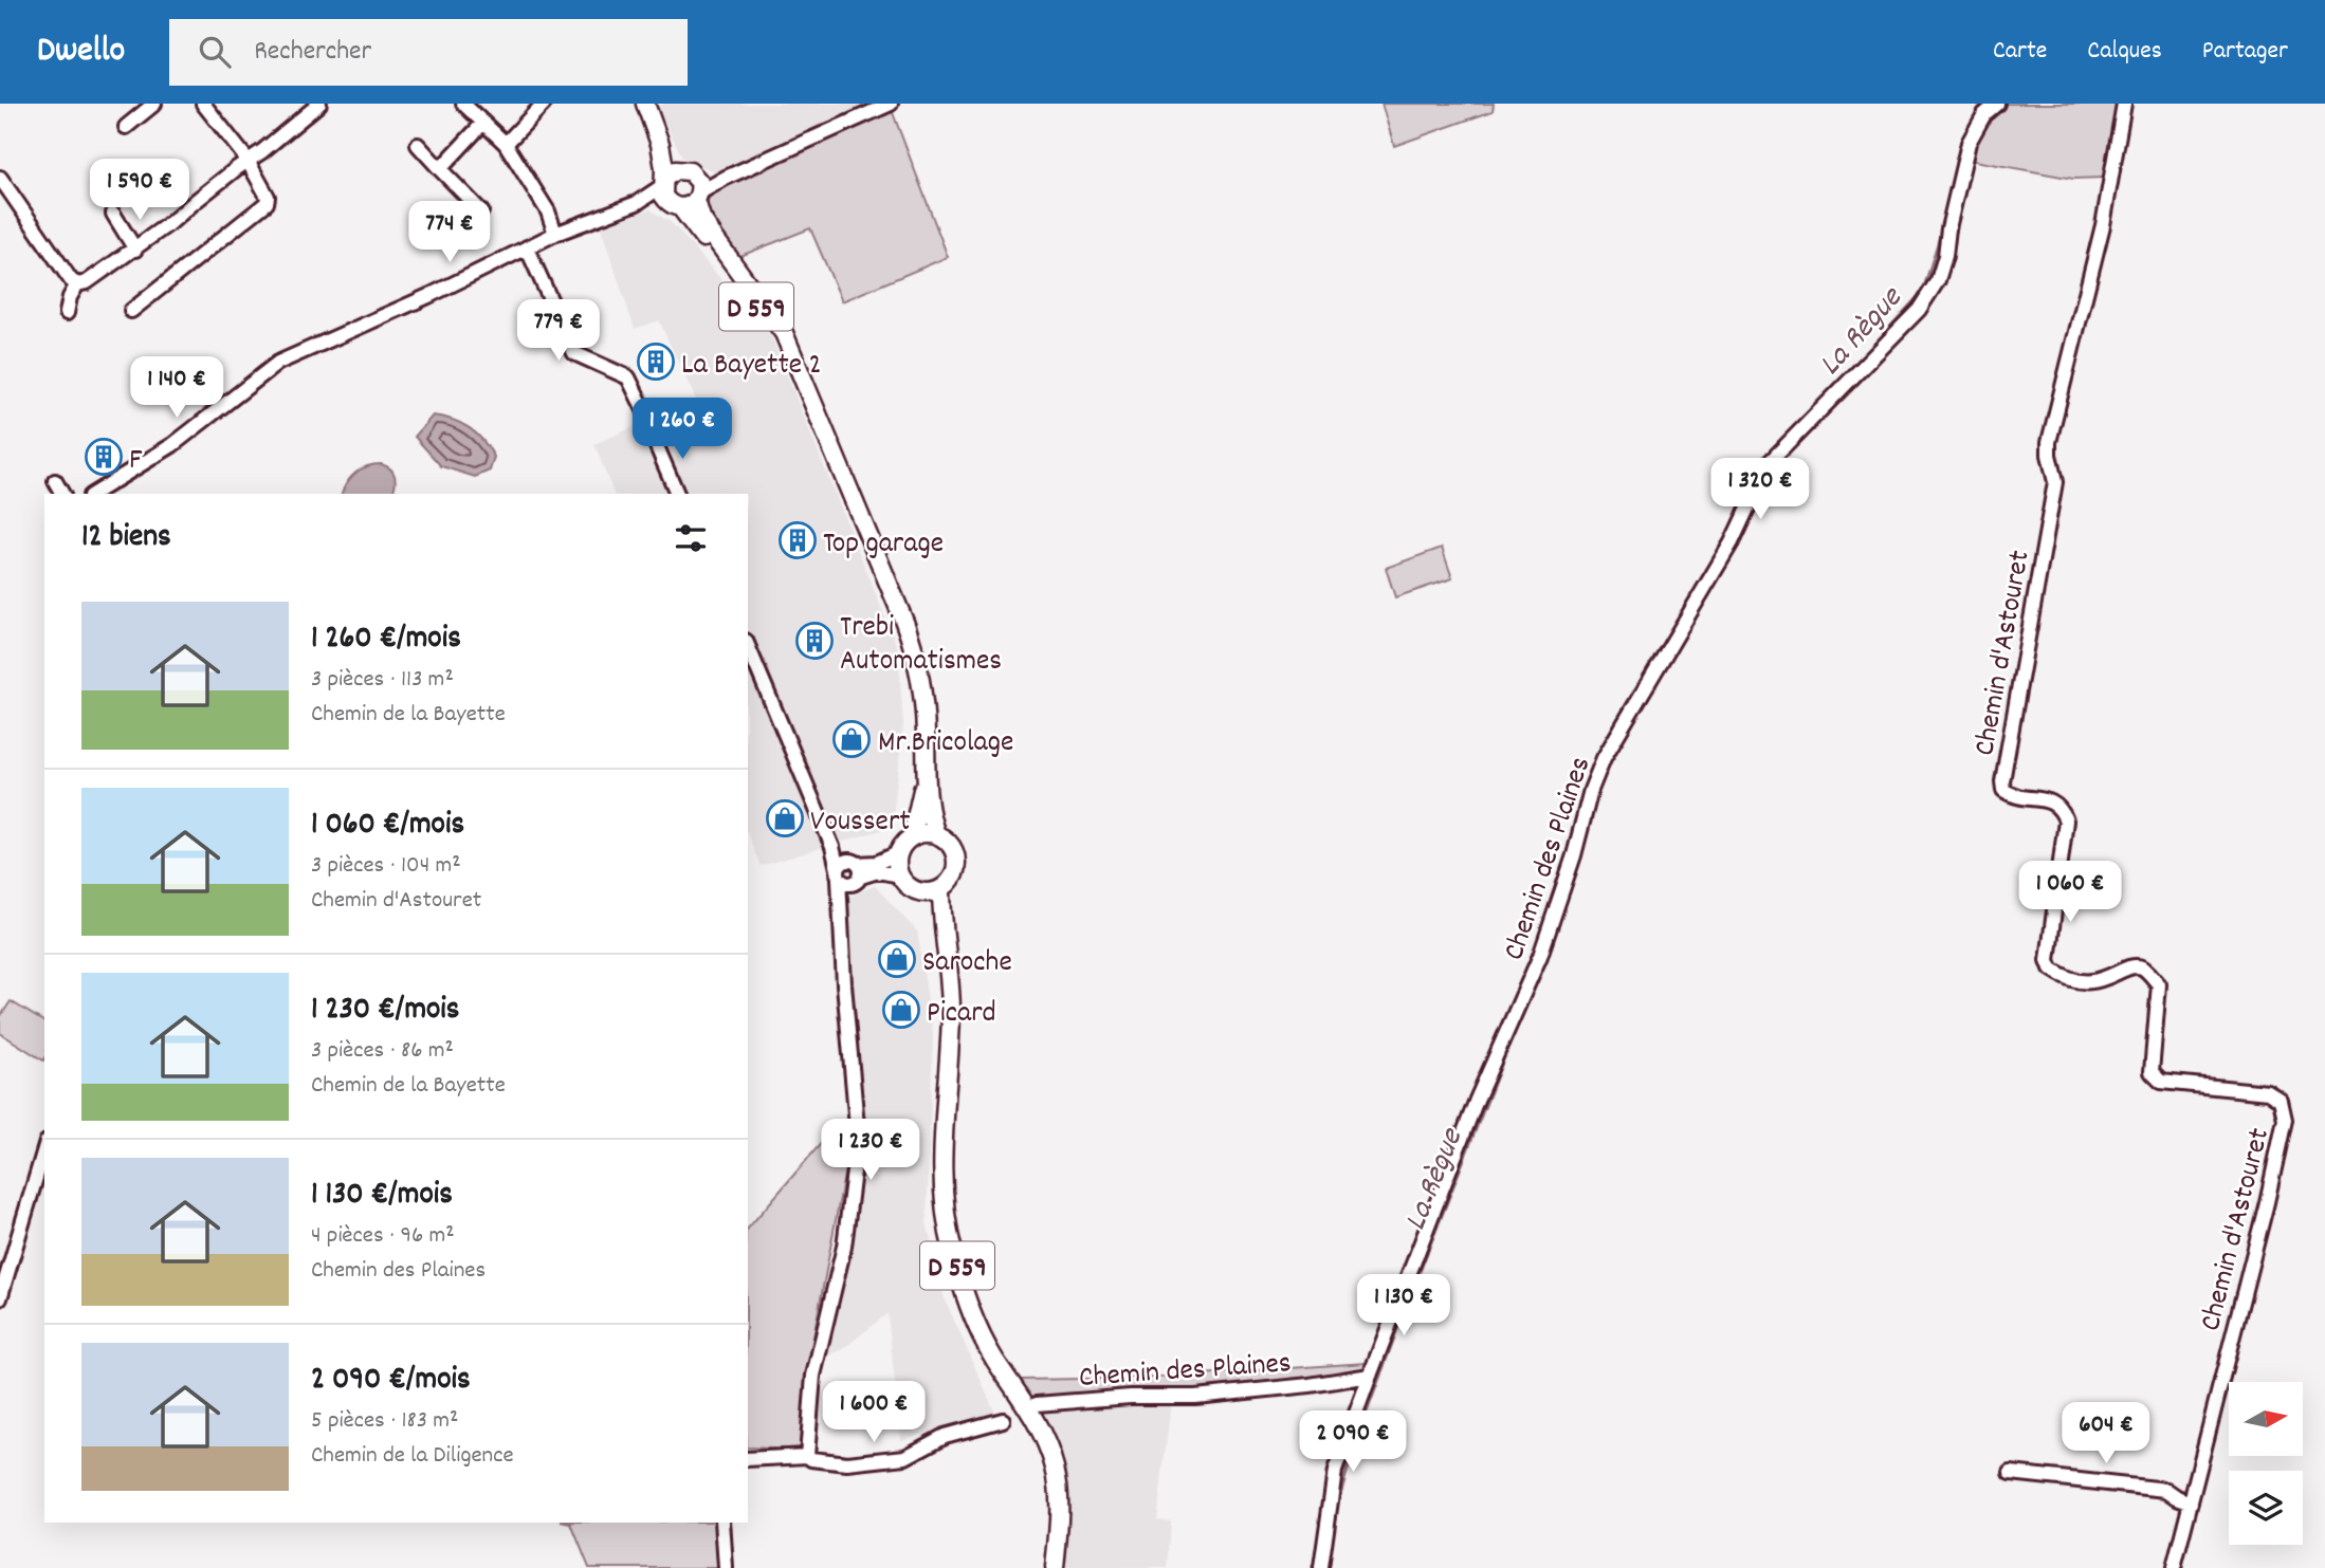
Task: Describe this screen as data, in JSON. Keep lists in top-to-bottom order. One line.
{"streets":{"main road":["D 559"],"street":["Chemin d'Astouret","Chemin des Plaines"]},"crossings":[["D 559","Chemin des Plaines"]],"water":["La Règue"],"places":{"building":["La Bayette 2","F","Top garage","Trebi Automatismes"],"shop":["Mr.Bricolage","Voussert","Saroche","Picard"]},"north":"right","page":{"header":"Dwello","search":"Rechercher","nav":["Carte","Calques","Partager"],"price":["1 590 €","774 €","779 €","1 140 €","1 260 €","1 320 €","1 060 €","1 230 €","1 130 €","1 600 €","604 €","2 090 €"],"heading":"12 biens","list":[{"name":"1 260 €/mois","note":"3 pièces · 113 m² · Chemin de la Bayette"},{"name":"1 060 €/mois","note":"3 pièces · 104 m² · Chemin d'Astouret"},{"name":"1 230 €/mois","note":"3 pièces · 86 m² · Chemin de la Bayette"},{"name":"1 130 €/mois","note":"4 pièces · 96 m² · Chemin des Plaines"},{"name":"2 090 €/mois","note":"5 pièces · 183 m² · Chemin de la Diligence"}]}}
